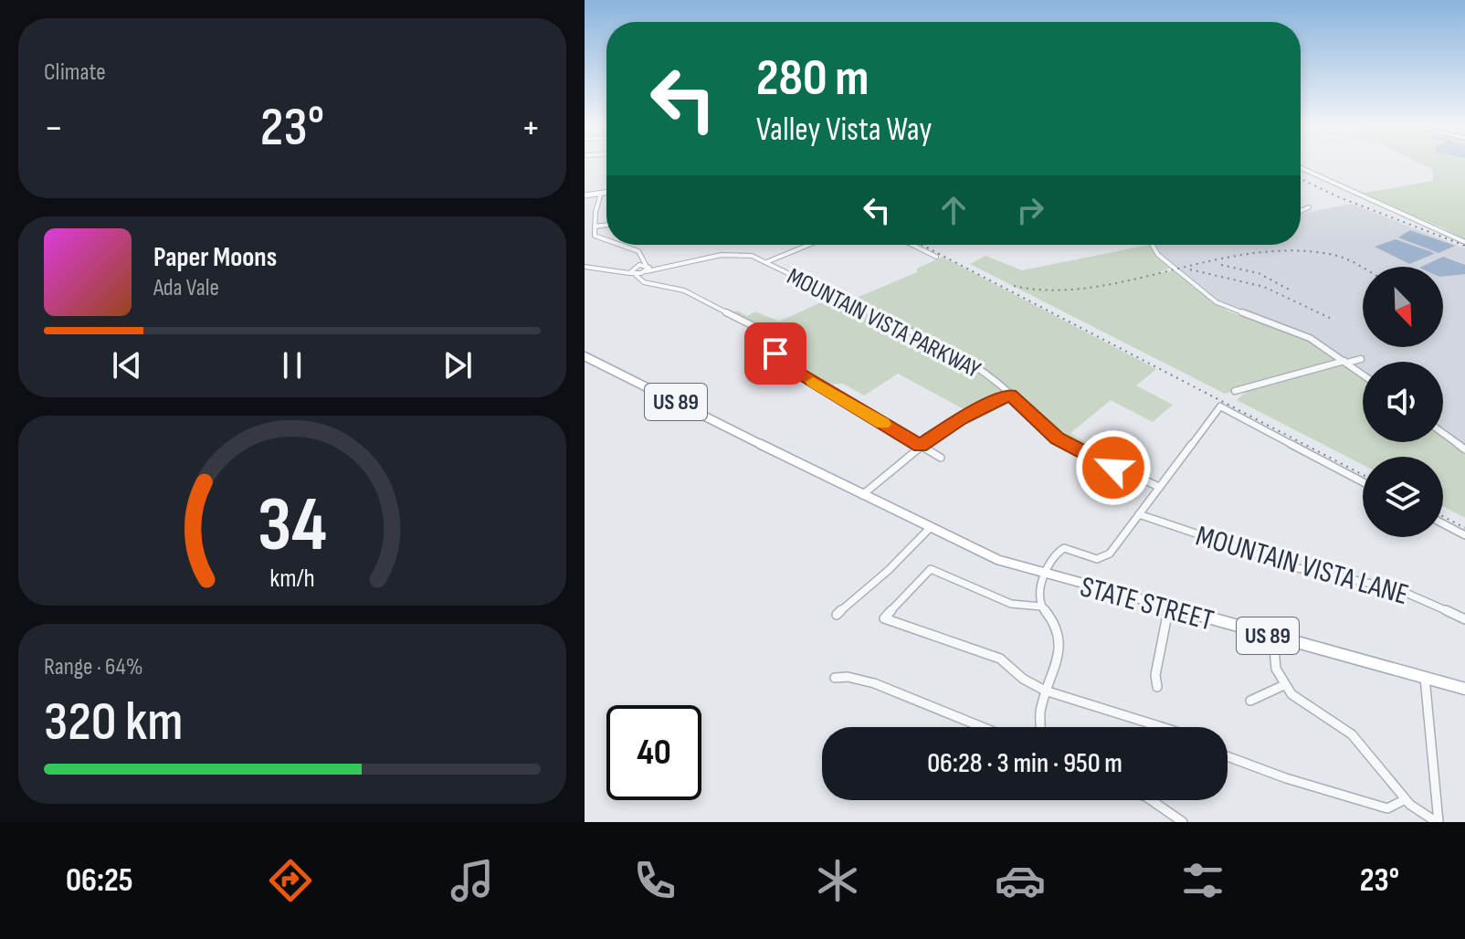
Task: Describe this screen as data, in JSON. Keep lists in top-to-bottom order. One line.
{"streets":{"main road":["US 89","STATE STREET"],"street":["MOUNTAIN VISTA PARKWAY","MOUNTAIN VISTA LANE"]},"north":"bottom right","page":{"tile":["Climate",["Range · 64%","320 km"]],"turn":["280 m","Valley Vista Way"],"heat":["−","23°","+"],"song":["Paper Moons","Ada Vale"],"limit":"40","trip":"06:28 · 3 min · 950 m","tabs":["06:25","23°"],"gauge":["34","km/h"]}}
